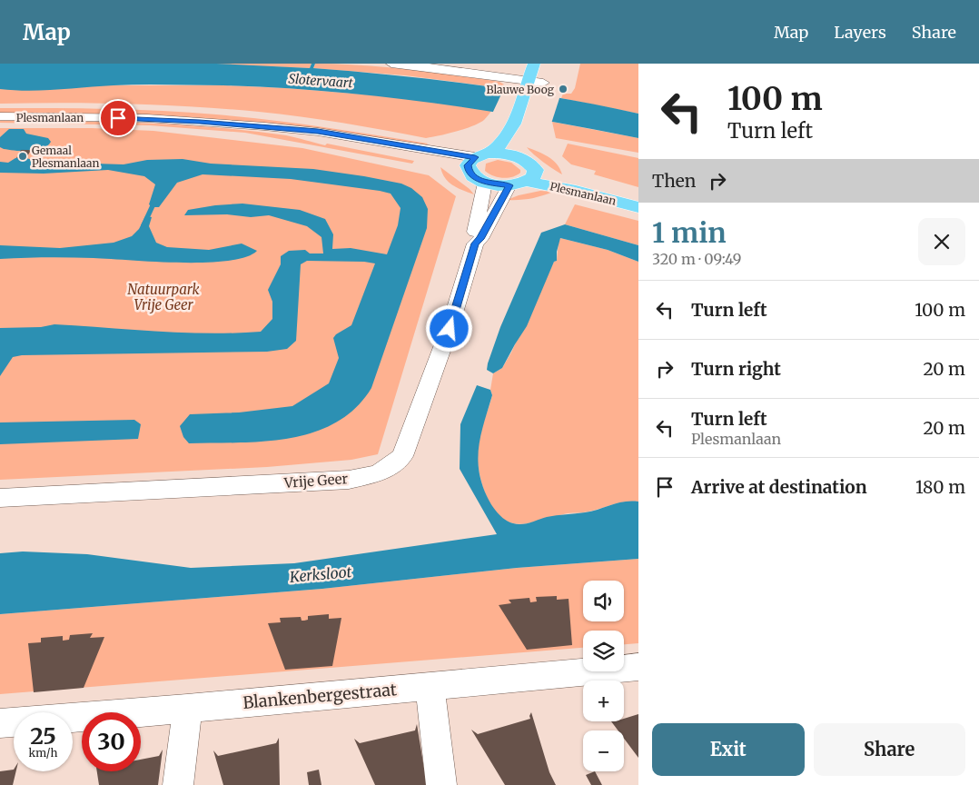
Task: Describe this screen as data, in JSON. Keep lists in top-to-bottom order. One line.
{"streets":{"main road":["Plesmanlaan"],"street":["Vrije Geer","Blankenbergestraat"]},"water":["Slotervaart","Kerksloot"],"parks":["Natuurpark Vrije Geer"],"places":["Blauwe Boog","Gemaal Plesmanlaan"],"page":{"header":"Map","nav":["Map","Layers","Share"],"turn":["100 m","Turn left"],"then":"Then","heading":["1 min","320 m · 09:49"],"list":[{"name":"Turn left","value":"100 m"},{"name":"Turn right","value":"20 m"},{"name":"Turn left","note":"Plesmanlaan","value":"20 m"},{"name":"Arrive at destination","value":"180 m"}],"map_buttons":["+","−"],"speed":"25 km/h","limit":"30","buttons":["Exit","Share"]}}
